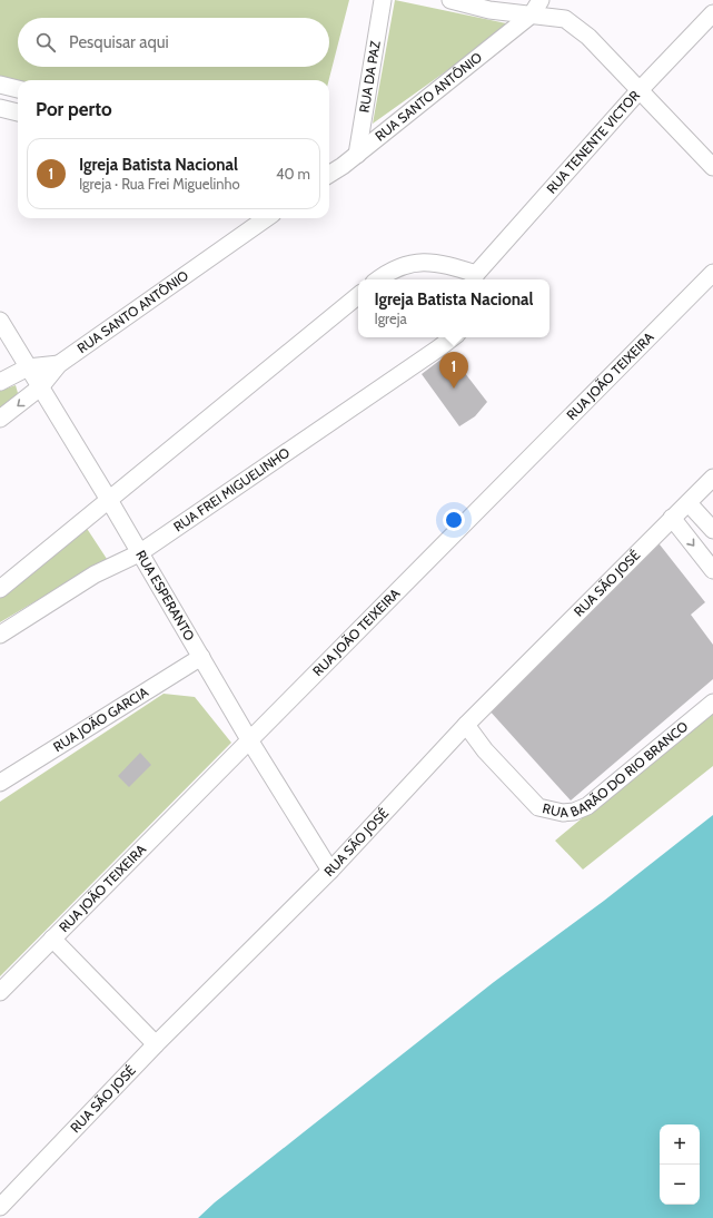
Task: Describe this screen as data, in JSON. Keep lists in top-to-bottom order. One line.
{"streets":{"street":["RUA DA PAZ","RUA SANTO ANTÔNIO","RUA TENENTE VICTOR","RUA JOÃO TEIXEIRA","RUA FREI MIGUELINHO","RUA SÃO JOSÉ","RUA ESPERANTO","RUA JOÃO GARCIA","RUA BARÃO DO RIO BRANCO"]},"crossings":[["RUA DA PAZ","RUA SANTO ANTÔNIO"],["RUA SANTO ANTÔNIO","RUA ESPERANTO"],["RUA JOÃO TEIXEIRA","RUA ESPERANTO"],["RUA FREI MIGUELINHO","RUA ESPERANTO"],["RUA SÃO JOSÉ","RUA ESPERANTO"],["RUA SÃO JOSÉ","RUA BARÃO DO RIO BRANCO"],["RUA ESPERANTO","RUA JOÃO GARCIA"]],"page":{"search":"Pesquisar aqui","heading":"Por perto","list":[{"mark":"1","name":"Igreja Batista Nacional","note":"Igreja · Rua Frei Miguelinho","value":"40 m"}],"popup":["Igreja Batista Nacional","Igreja"],"pins":"1","map_buttons":["+","−"]}}
